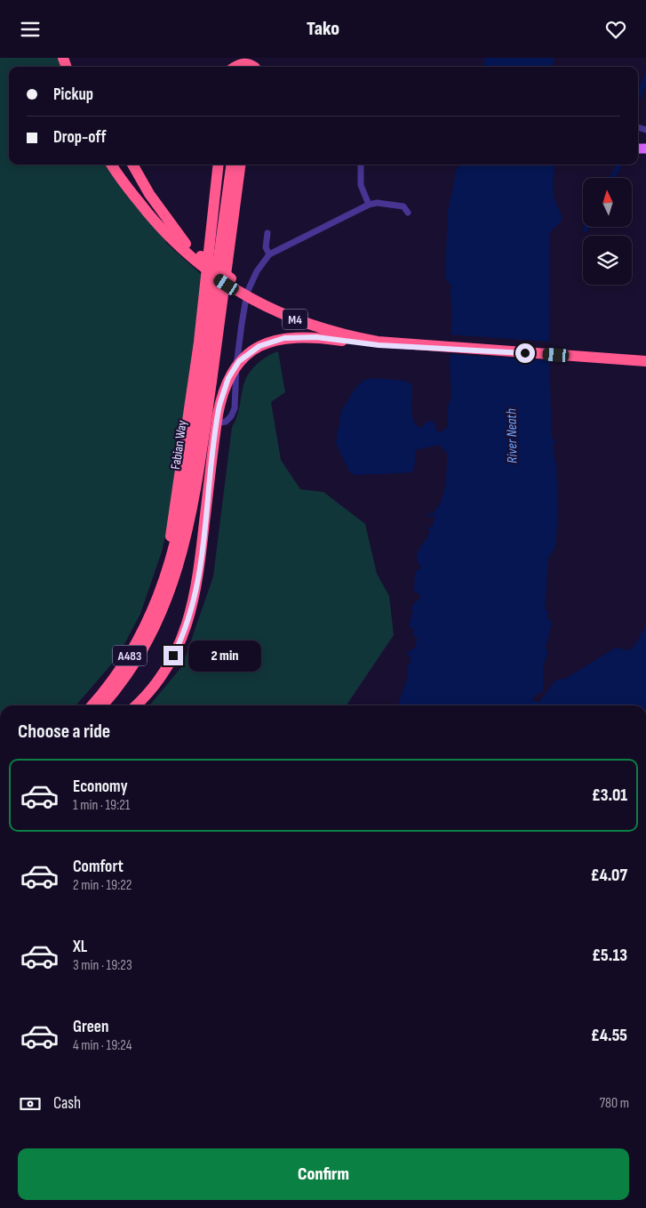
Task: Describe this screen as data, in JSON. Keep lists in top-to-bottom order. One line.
{"streets":{"highway":["M4","Fabian Way","A483"]},"water":["River Neath"],"north":"top","page":{"header":"Tako","banner":["Pickup","Drop-off"],"bubble":"2 min","heading":"Choose a ride","list":[{"name":"Economy","note":"1 min · 19:21","value":"£3.01"},{"name":"Comfort","note":"2 min · 19:22","value":"£4.07"},{"name":"XL","note":"3 min · 19:23","value":"£5.13"},{"name":"Green","note":"4 min · 19:24","value":"£4.55"}],"pay":["Cash","780 m"],"buttons":"Confirm"}}
